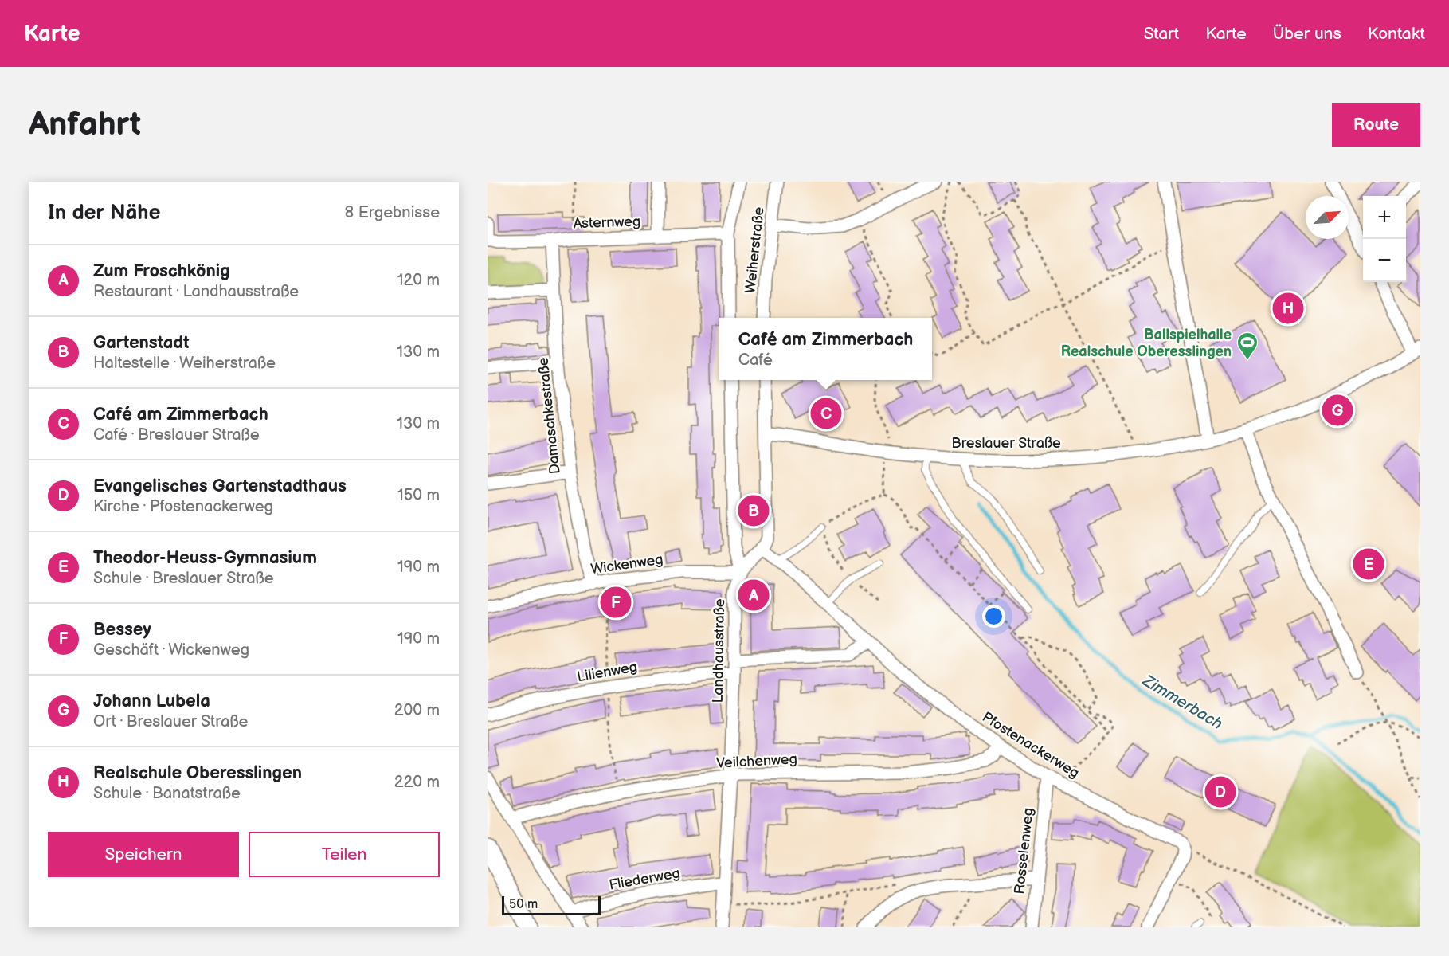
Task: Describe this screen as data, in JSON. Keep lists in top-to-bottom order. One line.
{"streets":{"street":["Asternweg","Weiherstraße","Damaschkestraße","Breslauer Straße","Wickenweg","Landhausstraße","Lilienweg","Pfostenackerweg","Veilchenweg","Rosselenweg","Fliederweg"]},"crossings":[["Asternweg","Damaschkestraße"],["Damaschkestraße","Wickenweg"],["Wickenweg","Landhausstraße"],["Landhausstraße","Lilienweg"],["Landhausstraße","Veilchenweg"],["Landhausstraße","Fliederweg"],["Pfostenackerweg","Veilchenweg"],["Pfostenackerweg","Rosselenweg"]],"water":["Zimmerbach"],"places":{"sports":["Ballspielhalle Realschule Oberesslingen"]},"scale_bar":"50 m","north":"top right","page":{"header":"Karte","nav":["Start","Karte","Über uns","Kontakt"],"buttons":["Route",["Speichern","Teilen"]],"title":"Anfahrt","heading":["In der Nähe","8 Ergebnisse"],"map_buttons":["+","−"],"list":[{"mark":"A","name":"Zum Froschkönig","note":"Restaurant · Landhausstraße","value":"120 m"},{"mark":"B","name":"Gartenstadt","note":"Haltestelle · Weiherstraße","value":"130 m"},{"mark":"C","name":"Café am Zimmerbach","note":"Café · Breslauer Straße","value":"130 m"},{"mark":"D","name":"Evangelisches Gartenstadthaus","note":"Kirche · Pfostenackerweg","value":"150 m"},{"mark":"E","name":"Theodor-Heuss-Gymnasium","note":"Schule · Breslauer Straße","value":"190 m"},{"mark":"F","name":"Bessey","note":"Geschäft · Wickenweg","value":"190 m"},{"mark":"G","name":"Johann Lubela","note":"Ort · Breslauer Straße","value":"200 m"},{"mark":"H","name":"Realschule Oberesslingen","note":"Schule · Banatstraße","value":"220 m"}],"pins":["H","G","C","B","E","A","F","D"],"popup":["Café am Zimmerbach","Café"],"scale":"50 m"}}
